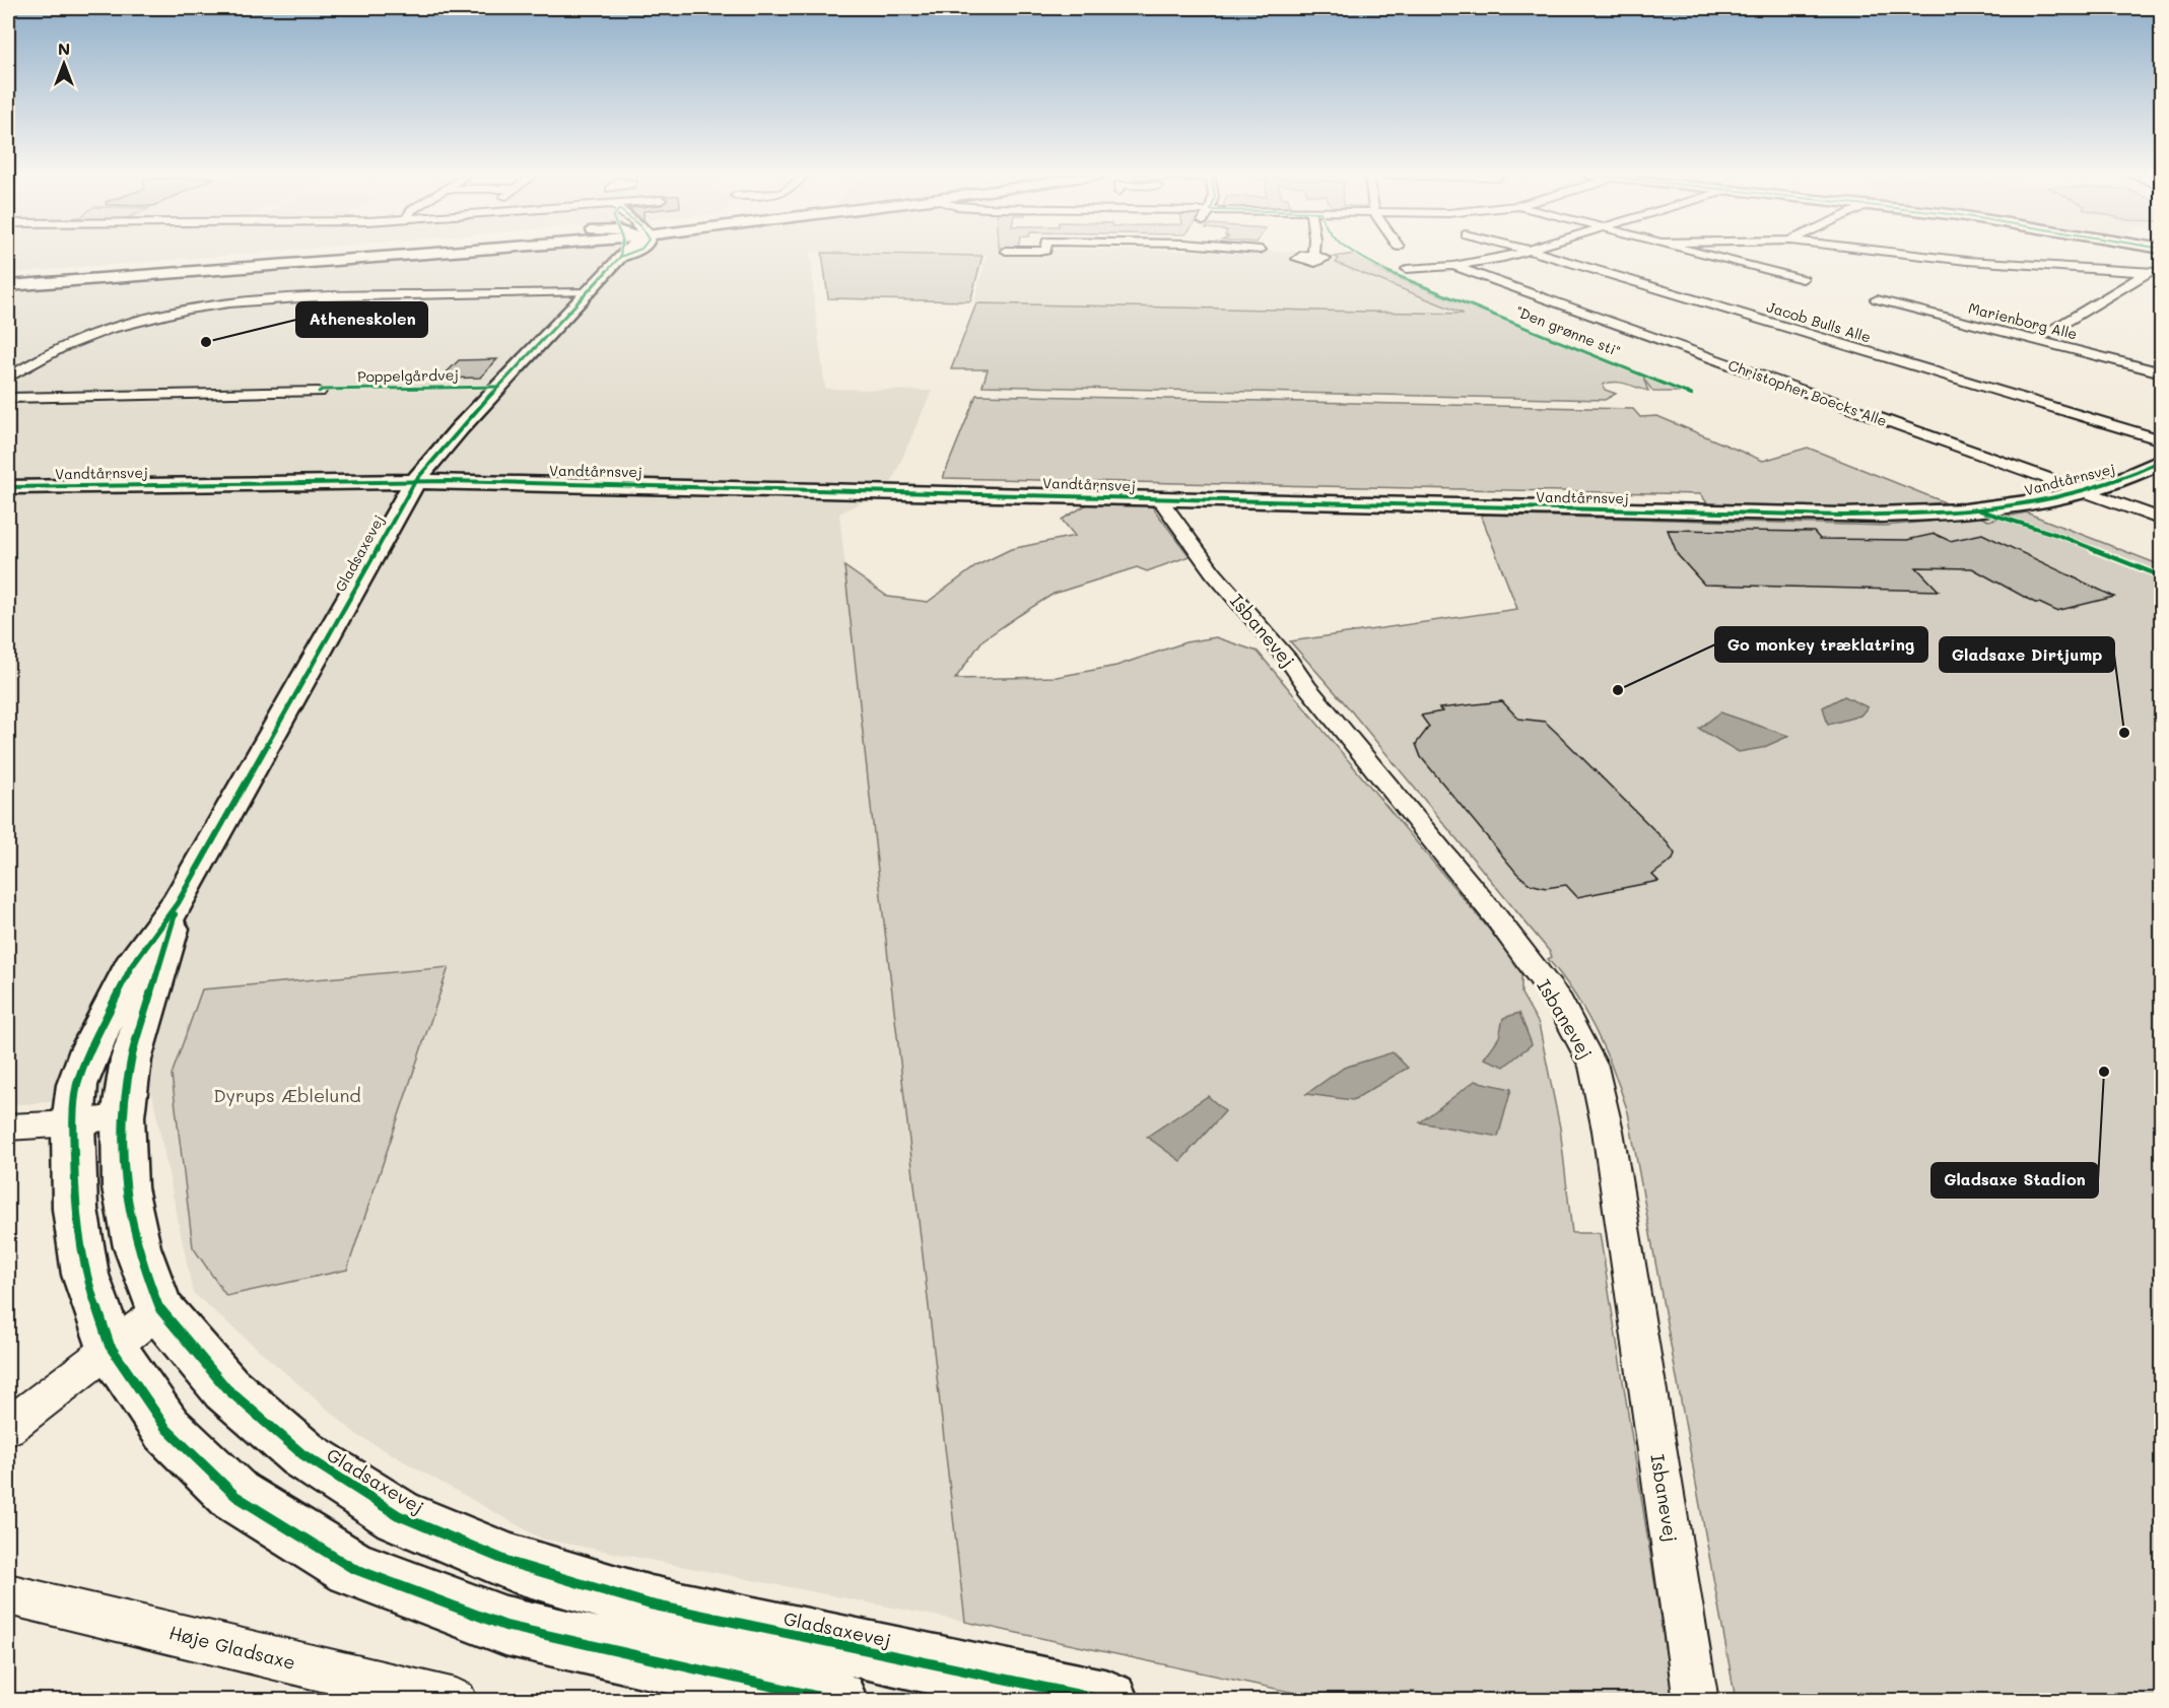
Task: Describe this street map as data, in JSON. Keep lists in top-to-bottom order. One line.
{"streets":{"street":["Marienborg Alle","Jacob Bulls Alle","Christopher Boecks Alle","Vandtårnsvej","Gladsaxevej","Isbanevej","Høje Gladsaxe"],"cycle path":["\"Den grønne sti\"","Poppelgårdvej"]},"crossings":[["Christopher Boecks Alle","Vandtårnsvej"],["Vandtårnsvej","Gladsaxevej"],["Vandtårnsvej","Isbanevej"]],"parks":["Dyrups Æblelund"],"places":["Atheneskolen","Go monkey træklatring","Gladsaxe Dirtjump","Gladsaxe Stadion"],"north":"top"}
